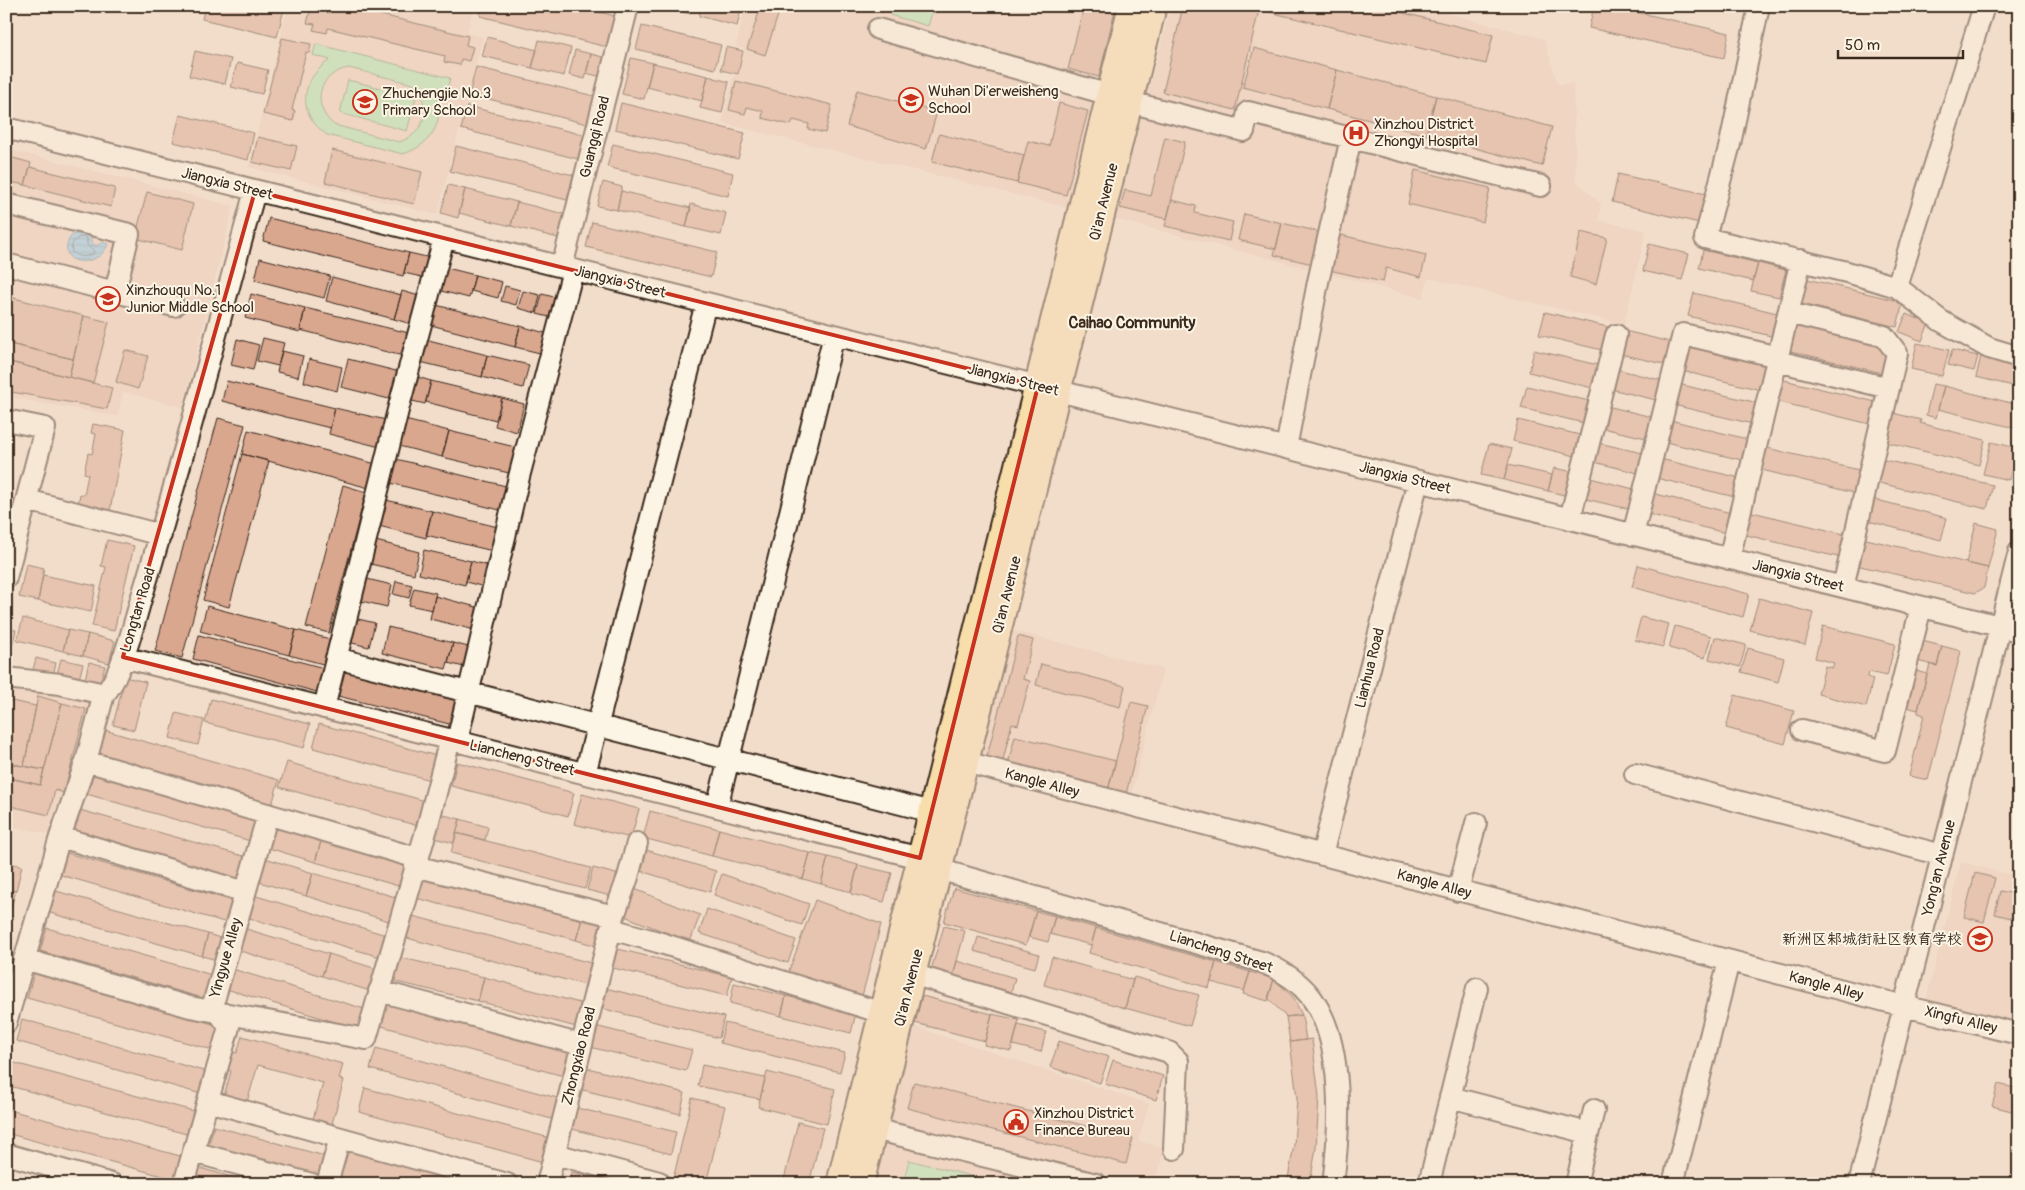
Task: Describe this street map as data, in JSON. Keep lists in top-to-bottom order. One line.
{"streets":{"main road":["Qi'an Avenue"],"street":["Guangqi Road","Jiangxia Street","Longtan Road","Lianhua Road","Liancheng Street","Kangle Alley","Yong'an Avenue","Yingyue Alley","Xingfu Alley","Zhongxiao Road"]},"crossings":[["Guangqi Road","Jiangxia Street"],["Guangqi Road","Liancheng Street"],["Guangqi Road","Yingyue Alley"],["Jiangxia Street","Qi'an Avenue"],["Jiangxia Street","Longtan Road"],["Jiangxia Street","Lianhua Road"],["Jiangxia Street","Yong'an Avenue"],["Qi'an Avenue","Liancheng Street"],["Qi'an Avenue","Kangle Alley"],["Longtan Road","Liancheng Street"],["Lianhua Road","Kangle Alley"],["Kangle Alley","Yong'an Avenue"],["Kangle Alley","Xingfu Alley"],["Yong'an Avenue","Xingfu Alley"]],"districts":["Caihao Community"],"places":{"school or university":["Wuhan Di'erweisheng School","Zhuchengjie No.3 Primary School","Xinzhouqu No.1 Junior Middle School","新洲区邾城街社区教育学校"],"hospital":["Xinzhou District Zhongyi Hospital"],"public building":["Xinzhou District Finance Bureau"]},"scale_bar":"50 m"}
